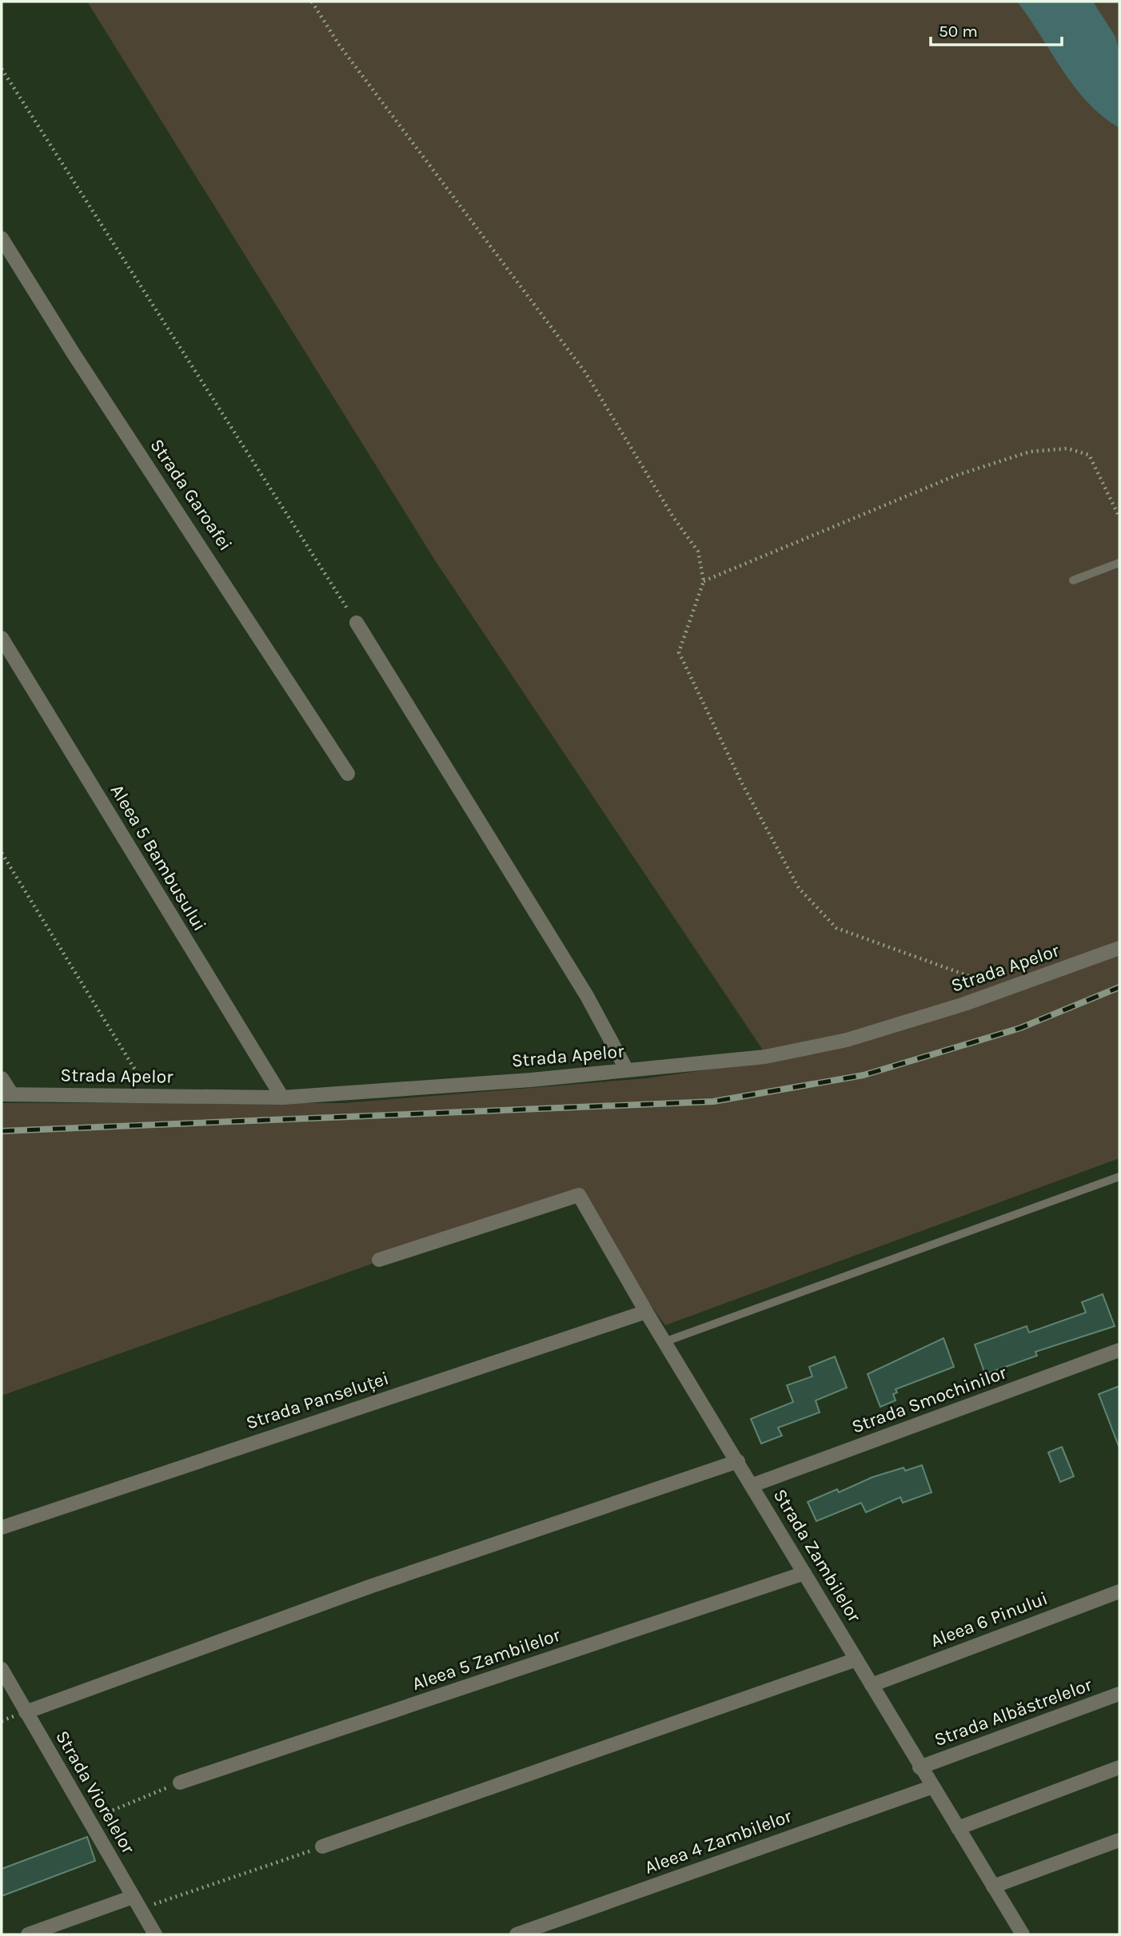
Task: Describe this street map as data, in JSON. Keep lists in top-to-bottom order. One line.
{"streets":{"street":["Strada Garoafei","Aleea 5 Bambusului","Strada Apelor","Strada Smochinilor","Strada Panseluței","Strada Zambilelor","Aleea 6 Pinului","Aleea 5 Zambilelor","Strada Albăstrelelor","Strada Viorelelor","Aleea 4 Zambilelor"]},"crossings":[["Aleea 5 Bambusului","Strada Apelor"],["Strada Smochinilor","Strada Zambilelor"],["Strada Panseluței","Strada Zambilelor"],["Strada Zambilelor","Aleea 6 Pinului"],["Strada Zambilelor","Aleea 5 Zambilelor"],["Strada Zambilelor","Strada Albăstrelelor"],["Strada Zambilelor","Aleea 4 Zambilelor"]],"scale_bar":"50 m"}
